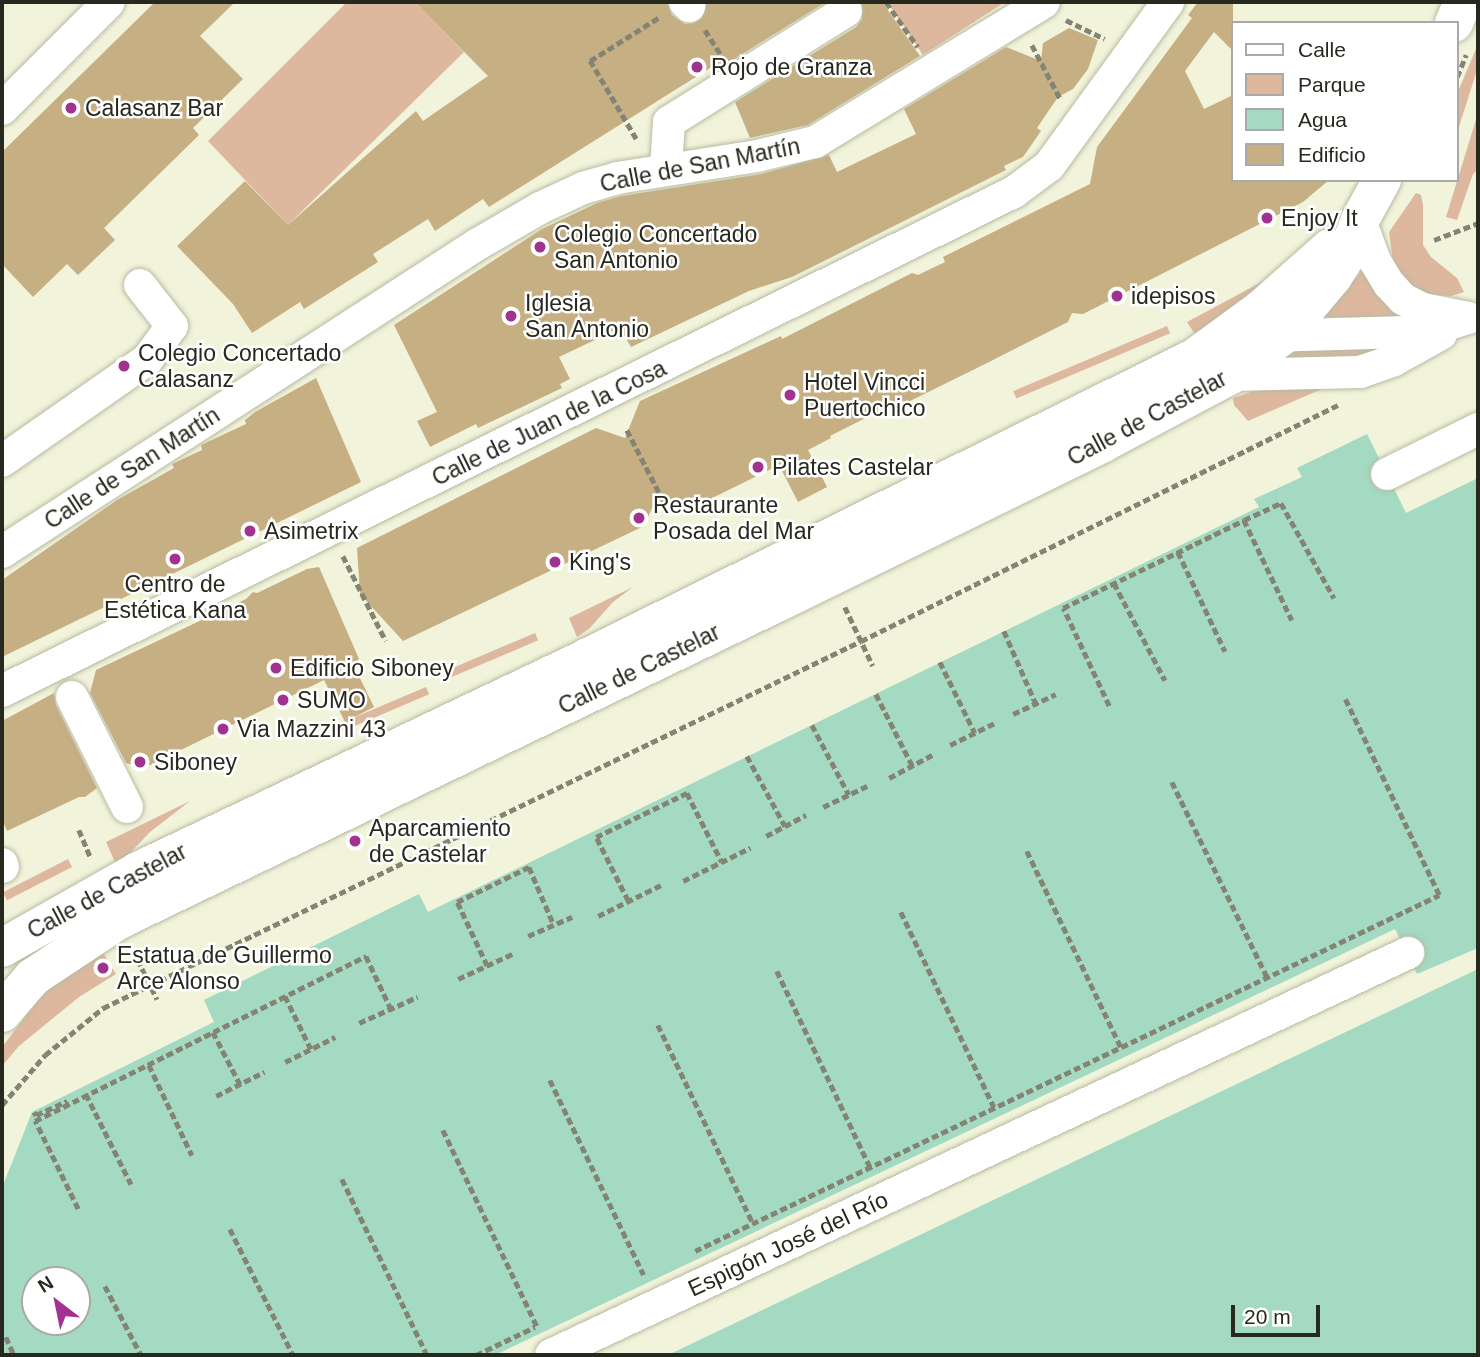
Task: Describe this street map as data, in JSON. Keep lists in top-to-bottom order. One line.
{"streets":{"main road":["Calle de Castelar"],"street":["Calle de San Martín","Calle de Juan de la Cosa","Espigón José del Río"]},"places":["Rojo de Granza","Calasanz Bar","Enjoy It","Colegio Concertado San Antonio","idepisos","Iglesia San Antonio","Colegio Concertado Calasanz","Hotel Vincci Puertochico","Pilates Castelar","Restaurante Posada del Mar","Asimetrix","Centro de Estética Kana","King's","Edificio Siboney","SUMO","Via Mazzini 43","Siboney","Aparcamiento de Castelar","Estatua de Guillermo Arce Alonso"],"legend":["Calle","Parque","Agua","Edificio"],"scale_bar":"20 m","north":"top left"}
